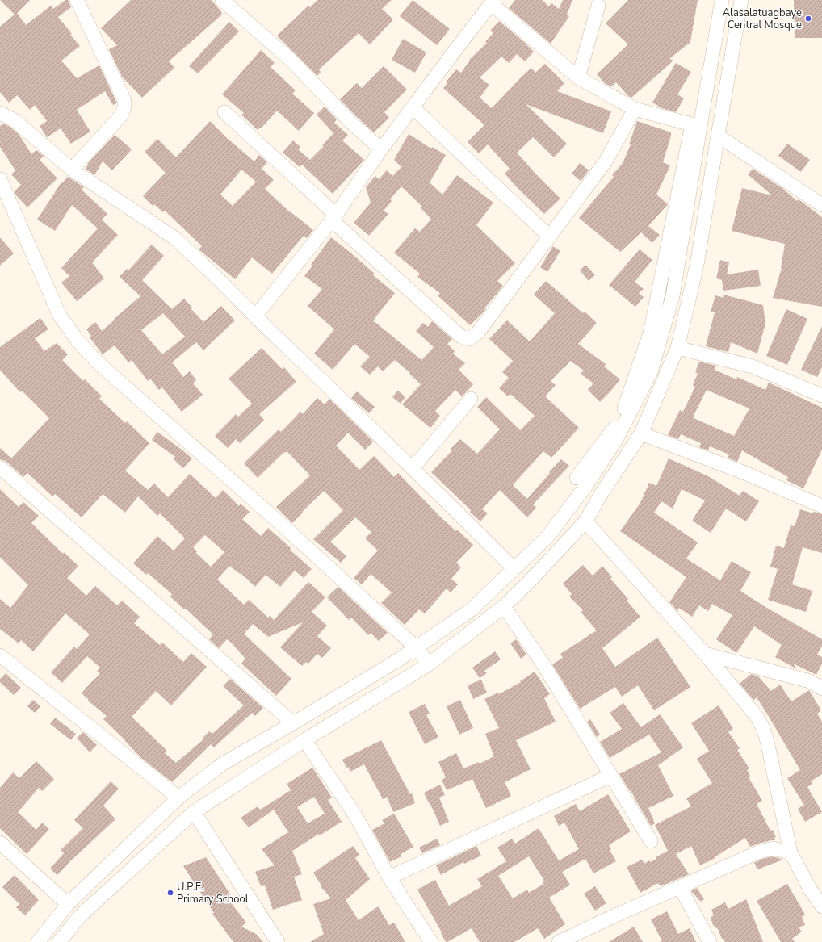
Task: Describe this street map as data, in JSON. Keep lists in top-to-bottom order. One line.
{"places":["Alasalatuagbaye Central Mosque","U.P.E. Primary School"]}
